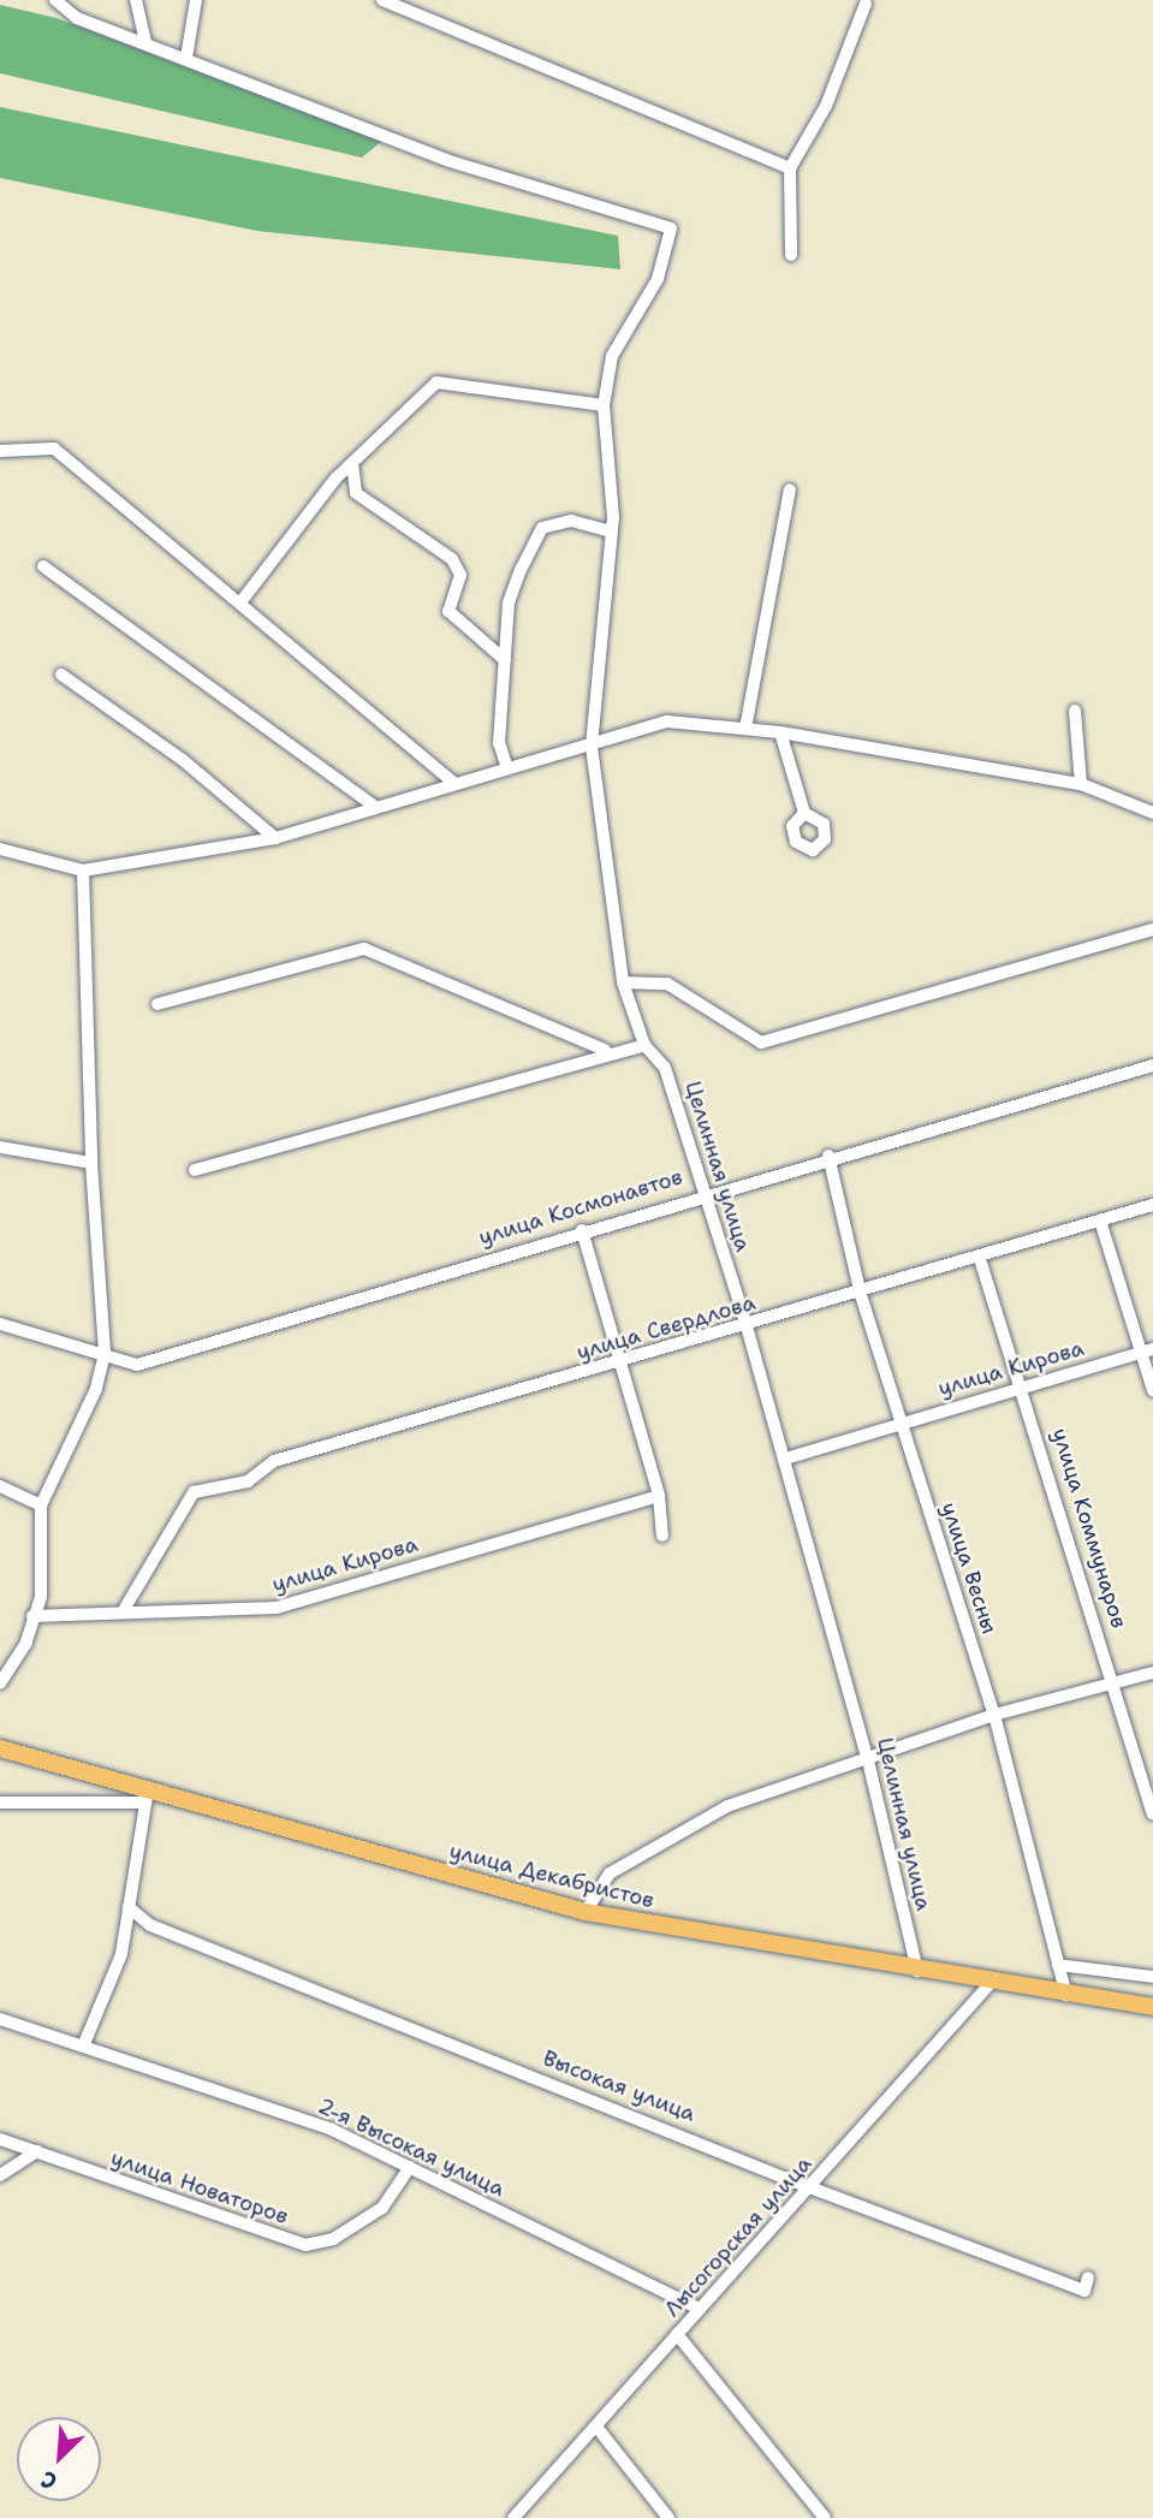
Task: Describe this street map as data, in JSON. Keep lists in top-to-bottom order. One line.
{"streets":{"main road":["улица Декабристов"],"street":["Целинная улица","улица Космонавтов","улица Свердлова","улица Кирова","улица Коммунаров","улица Весны","Высокая улица","2-я Высокая улица","улица Новаторов","Лысогорская улица"]},"crossings":[["Целинная улица","улица Космонавтов"],["Целинная улица","улица Свердлова"],["Целинная улица","улица Кирова"],["Целинная улица","улица Декабристов"],["улица Космонавтов","улица Весны"],["улица Свердлова","улица Кирова"],["улица Свердлова","улица Коммунаров"],["улица Свердлова","улица Весны"],["улица Кирова","улица Коммунаров"],["улица Кирова","улица Весны"],["улица Весны","улица Декабристов"],["улица Декабристов","Лысогорская улица"],["Высокая улица","Лысогорская улица"],["2-я Высокая улица","улица Новаторов"],["2-я Высокая улица","Лысогорская улица"]],"north":"bottom left"}
